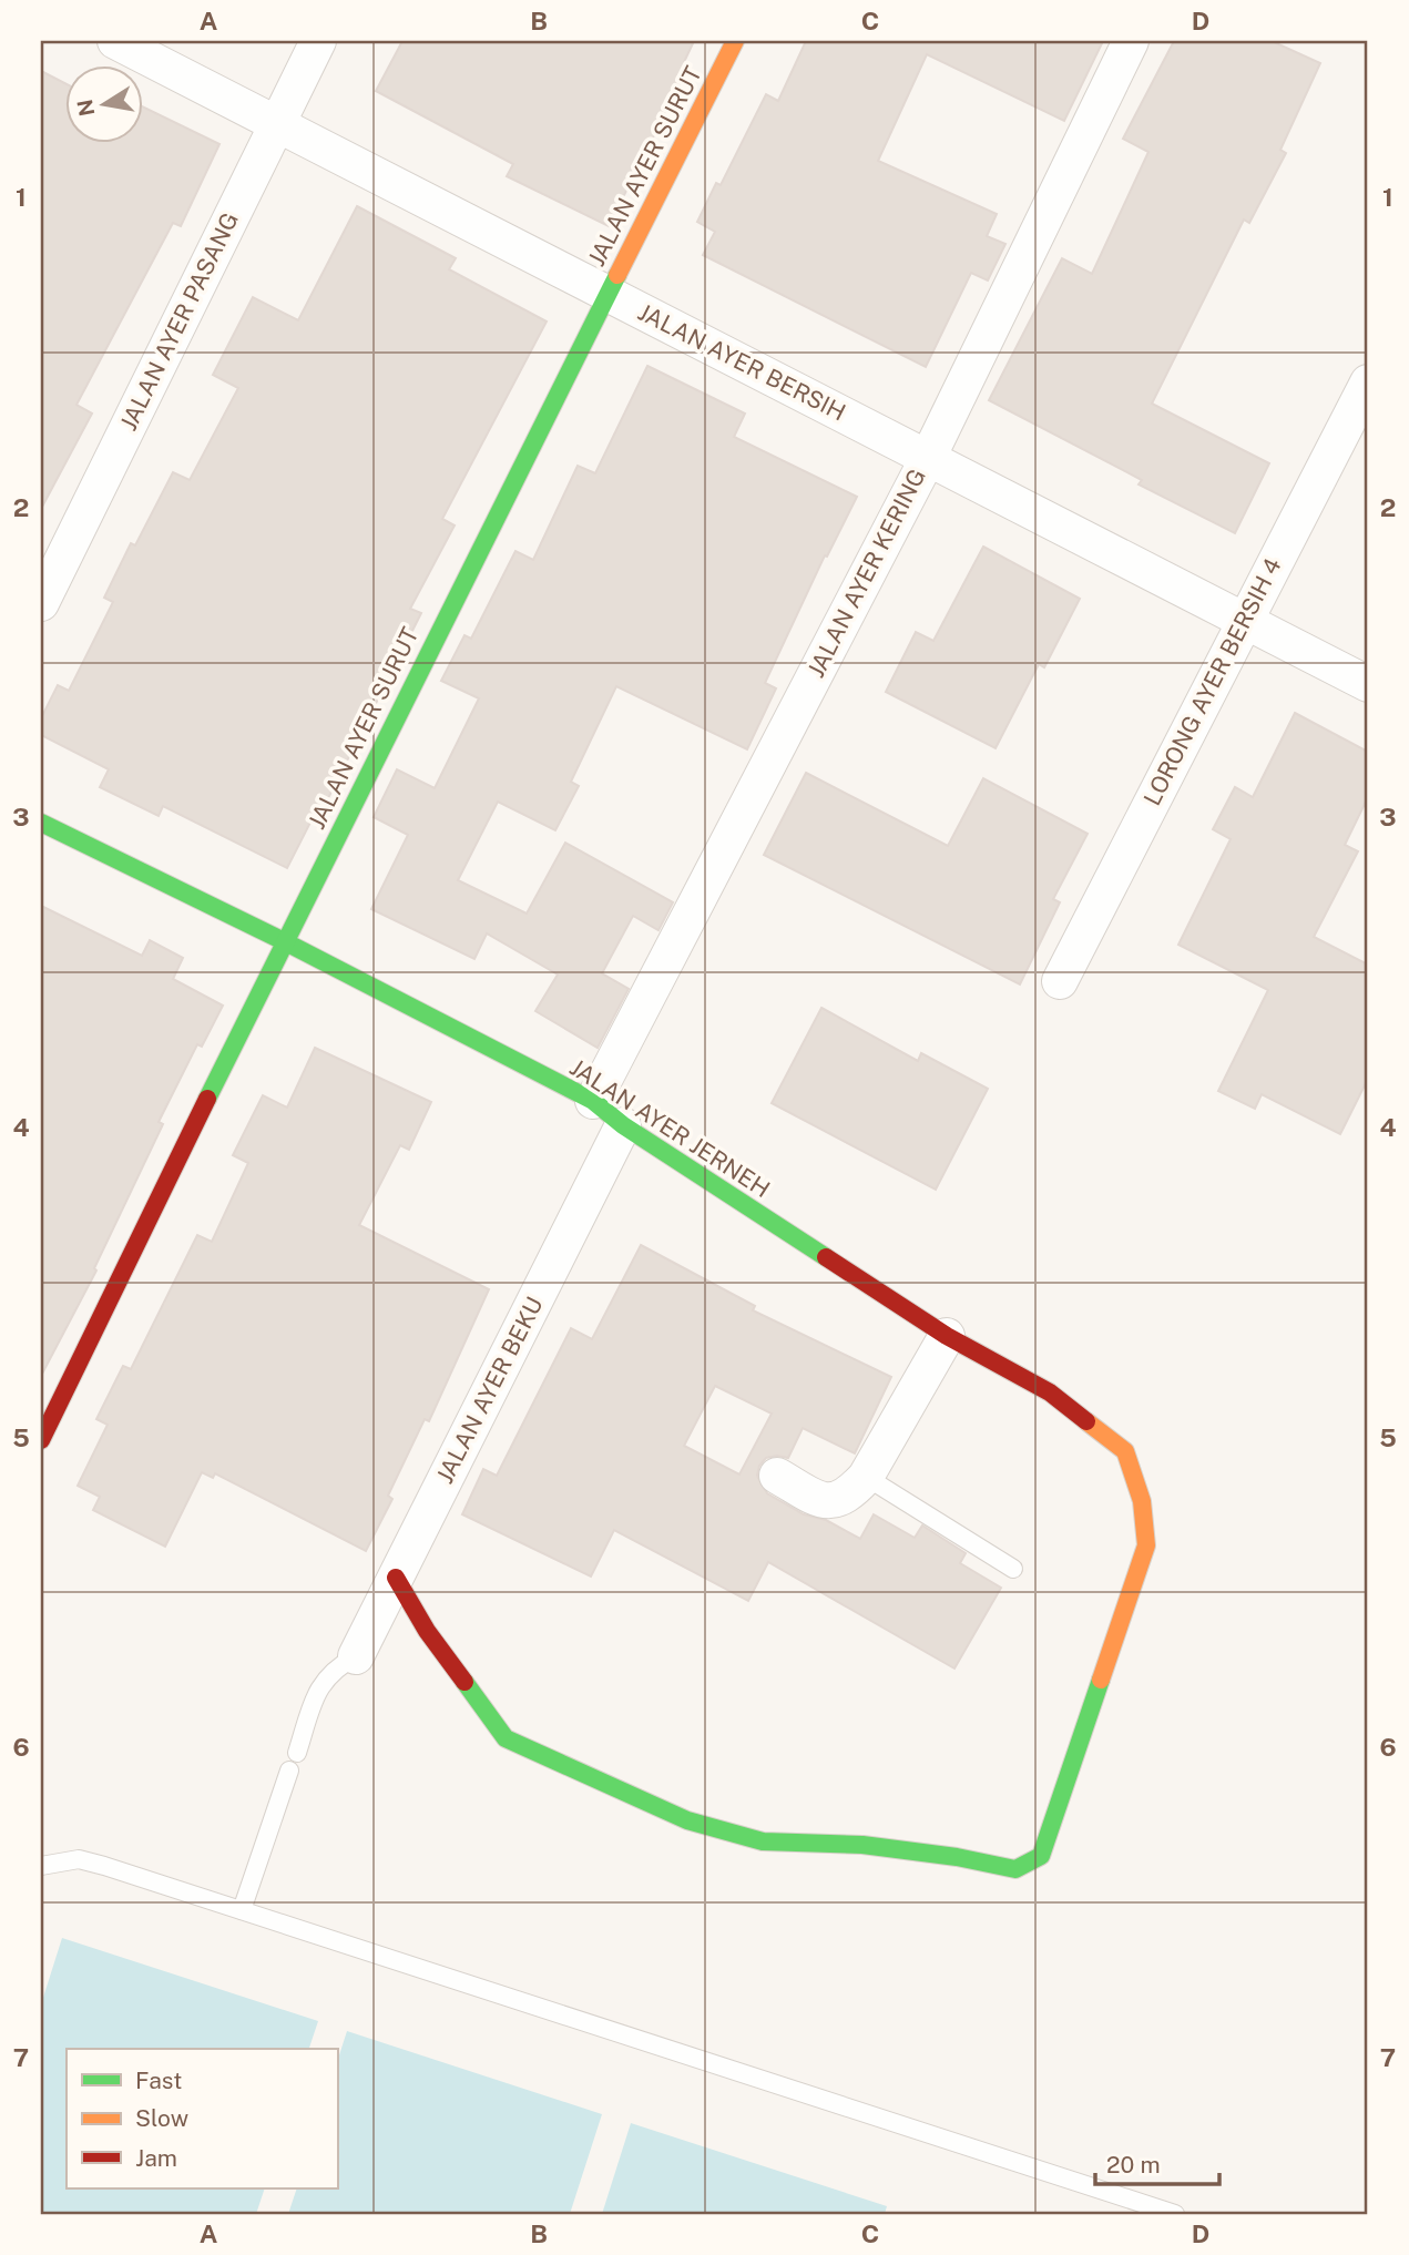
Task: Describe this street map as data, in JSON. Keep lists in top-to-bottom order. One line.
{"streets":{"street":["JALAN AYER SURUT","JALAN AYER PASANG","JALAN AYER BERSIH","JALAN AYER KERING","LORONG AYER BERSIH 4","JALAN AYER JERNEH","JALAN AYER BEKU"]},"crossings":[["JALAN AYER SURUT","JALAN AYER BERSIH"],["JALAN AYER SURUT","JALAN AYER JERNEH"],["JALAN AYER PASANG","JALAN AYER BERSIH"],["JALAN AYER BERSIH","JALAN AYER KERING"],["JALAN AYER BERSIH","LORONG AYER BERSIH 4"],["JALAN AYER KERING","JALAN AYER JERNEH"],["JALAN AYER JERNEH","JALAN AYER BEKU"]],"legend":["Fast","Slow","Jam"],"scale_bar":"20 m","north":"left","grid":{"columns":["A","B","C","D"],"rows":["1","2","3","4","5","6","7"]}}
